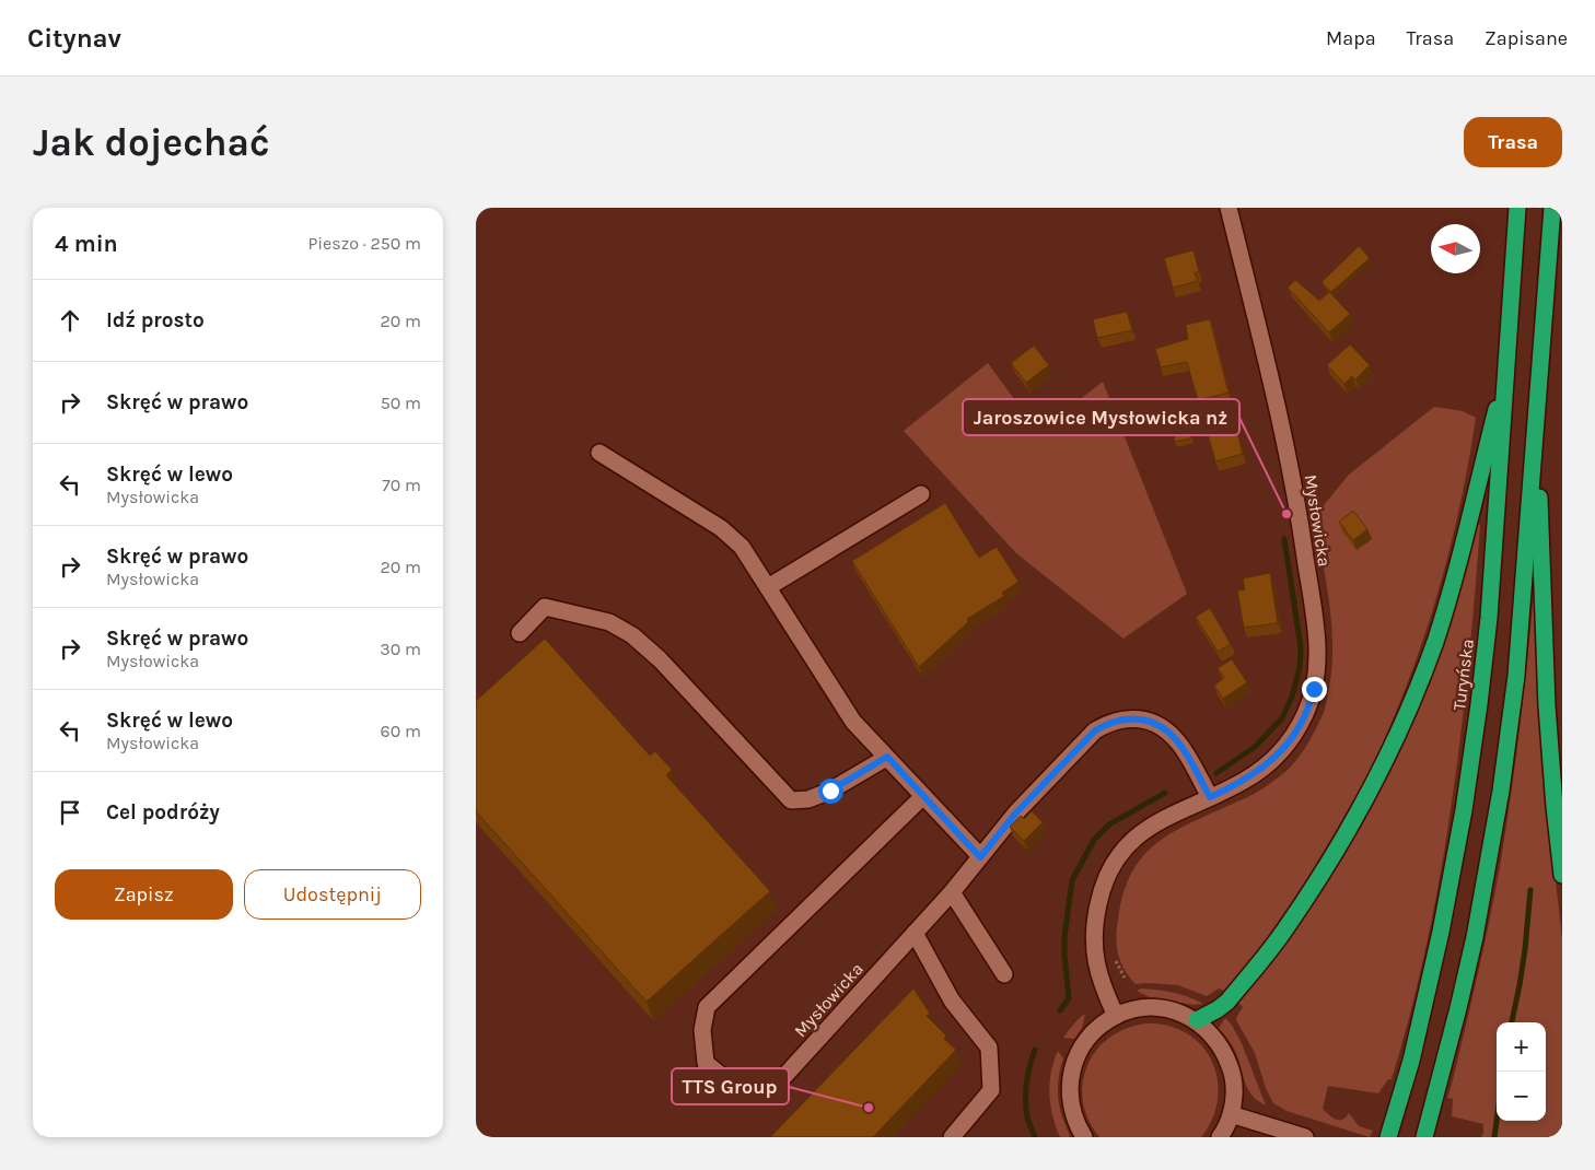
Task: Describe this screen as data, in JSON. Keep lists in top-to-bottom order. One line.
{"streets":{"highway":["Turyńska"],"street":["Mysłowicka"]},"places":["Jaroszowice Mysłowicka nż","TTS Group"],"north":"left","page":{"header":"Citynav","nav":["Mapa","Trasa","Zapisane"],"buttons":["Trasa",["Zapisz","Udostępnij"]],"title":"Jak dojechać","heading":["4 min","Pieszo · 250 m"],"list":[["Idź prosto","20 m"],["Skręć w prawo","50 m"],["Skręć w lewo","Mysłowicka","70 m"],["Skręć w prawo","Mysłowicka","20 m"],["Skręć w prawo","Mysłowicka","30 m"],["Skręć w lewo","Mysłowicka","60 m"],"Cel podróży"],"map_buttons":["+","−"]}}
